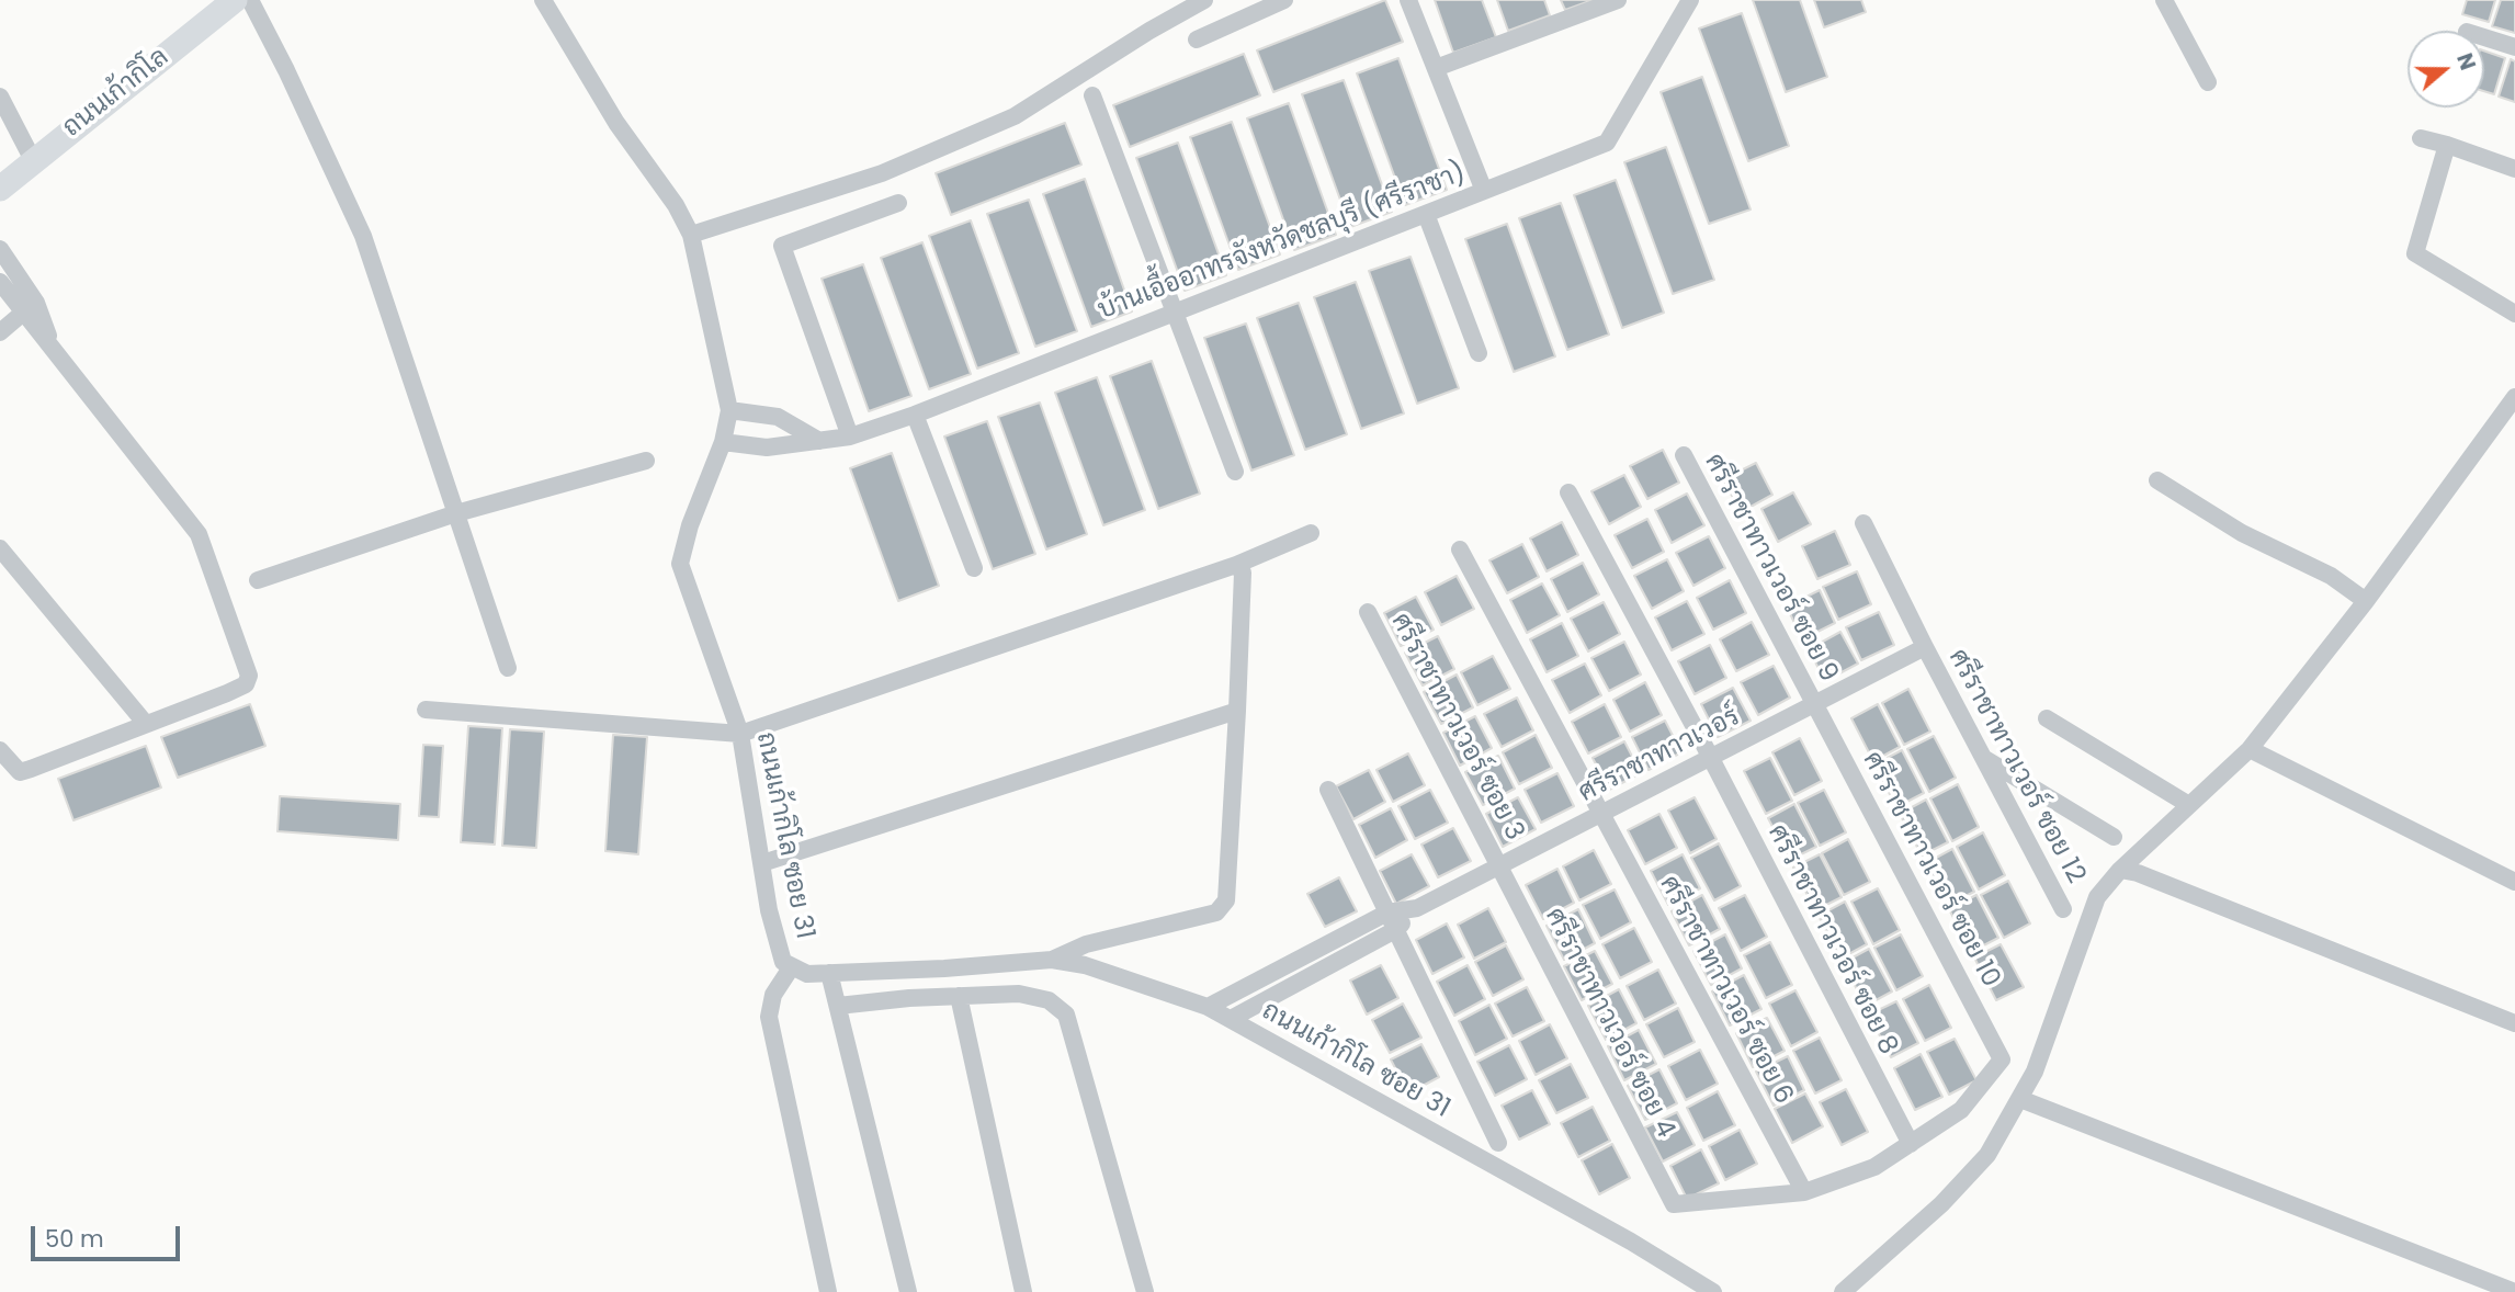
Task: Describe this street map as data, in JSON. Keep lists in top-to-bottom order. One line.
{"streets":{"main road":["ถนนเก้ากิโล"],"street":["บ้านเอื้ออาทรจังหวัดชลบุรี (ศรีราชา)","ศรีราชาทาวเวอร์ ซอย 9","ศรีราชาทาวเวอร์ ซอย 3","ศรีราชาทาวเวอร์","ศรีราชาทาวเวอร์ ซอย 12","ถนนเก้ากิโล ซอย 31","ศรีราชาทาวเวอร์ ซอย 10","ศรีราชาทาวเวอร์ ซอย 8","ศรีราชาทาวเวอร์ ซอย 6","ศรีราชาทาวเวอร์ ซอย 4"]},"crossings":[["บ้านเอื้ออาทรจังหวัดชลบุรี (ศรีราชา)","ถนนเก้ากิโล ซอย 31"],["ศรีราชาทาวเวอร์ ซอย 9","ศรีราชาทาวเวอร์"],["ศรีราชาทาวเวอร์ ซอย 9","ศรีราชาทาวเวอร์ ซอย 10"],["ศรีราชาทาวเวอร์ ซอย 3","ศรีราชาทาวเวอร์"],["ศรีราชาทาวเวอร์ ซอย 3","ศรีราชาทาวเวอร์ ซอย 4"],["ศรีราชาทาวเวอร์","ศรีราชาทาวเวอร์ ซอย 12"],["ศรีราชาทาวเวอร์","ถนนเก้ากิโล ซอย 31"],["ศรีราชาทาวเวอร์","ศรีราชาทาวเวอร์ ซอย 10"],["ศรีราชาทาวเวอร์","ศรีราชาทาวเวอร์ ซอย 8"],["ศรีราชาทาวเวอร์","ศรีราชาทาวเวอร์ ซอย 6"],["ศรีราชาทาวเวอร์","ศรีราชาทาวเวอร์ ซอย 4"],["ศรีราชาทาวเวอร์ ซอย 10","ศรีราชาทาวเวอร์ ซอย 8"],["ศรีราชาทาวเวอร์ ซอย 6","ศรีราชาทาวเวอร์ ซอย 4"]],"scale_bar":"50 m","north":"right"}
